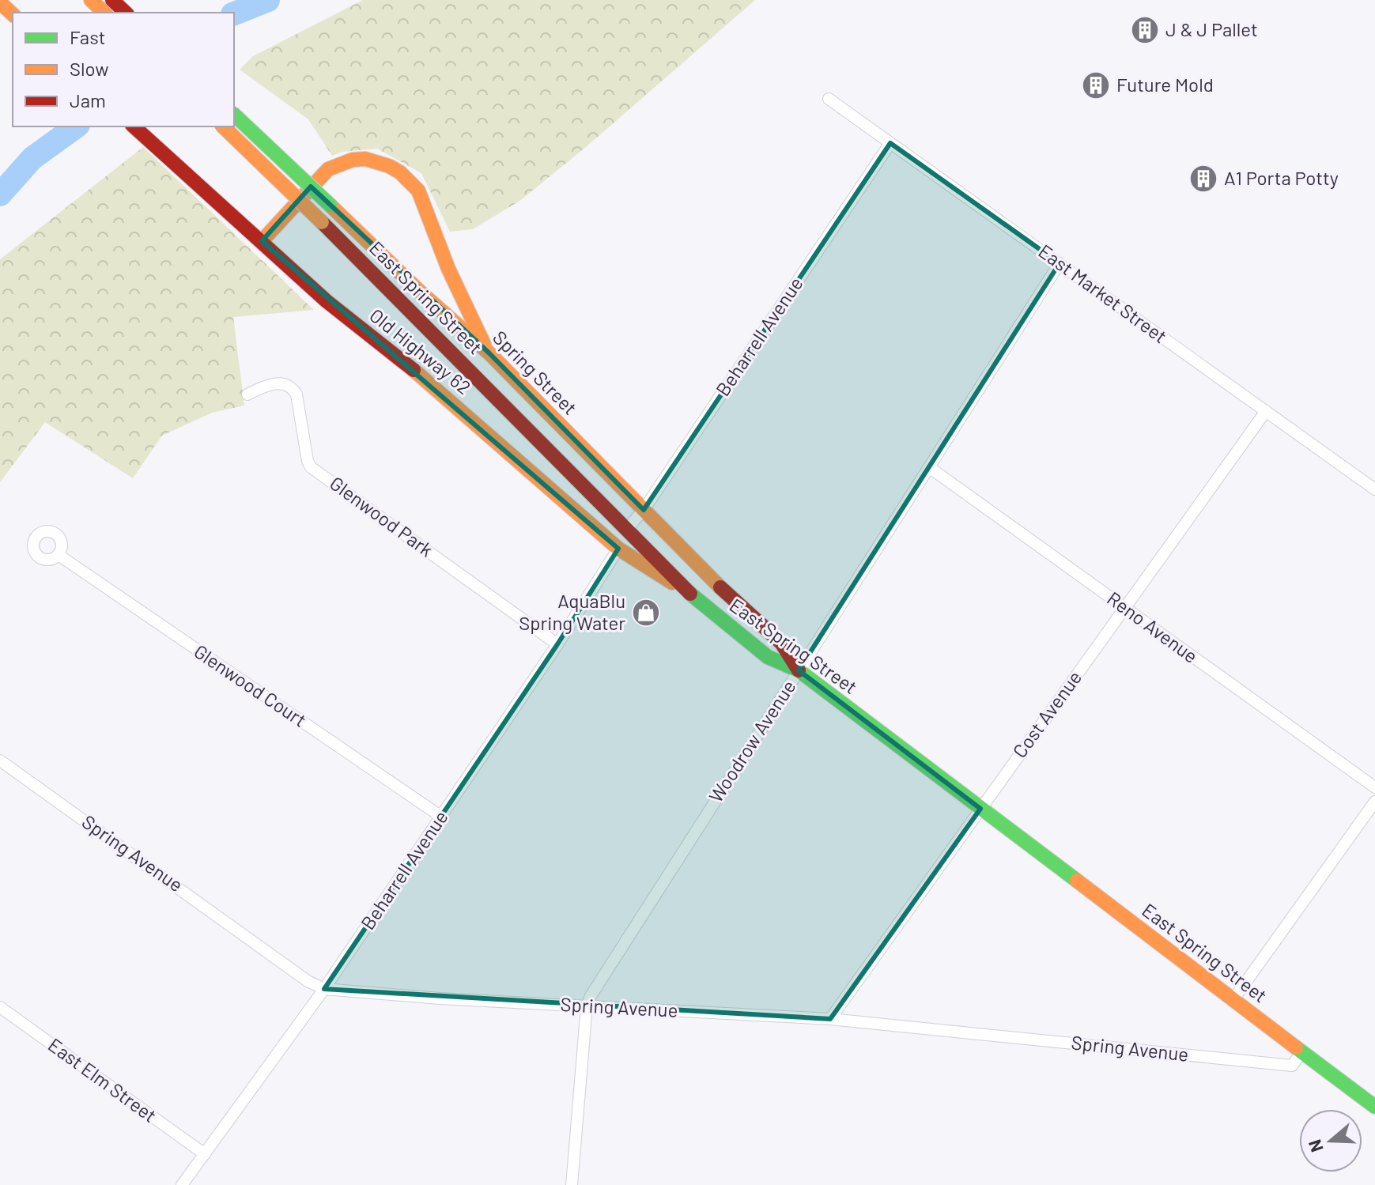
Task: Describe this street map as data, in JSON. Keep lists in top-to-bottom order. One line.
{"streets":{"main road":["East Spring Street","Old Highway 62","Spring Street"],"street":["East Market Street","Beharrell Avenue","Glenwood Park","Reno Avenue","Glenwood Court","Cost Avenue","Woodrow Avenue","Spring Avenue","East Elm Street"]},"crossings":[["East Market Street","Beharrell Avenue"],["East Market Street","Cost Avenue"],["East Market Street","Woodrow Avenue"],["East Spring Street","Beharrell Avenue"],["East Spring Street","Old Highway 62"],["East Spring Street","Spring Street"],["East Spring Street","Cost Avenue"],["East Spring Street","Woodrow Avenue"],["East Spring Street","Spring Avenue"],["Beharrell Avenue","Old Highway 62"],["Beharrell Avenue","Spring Street"],["Beharrell Avenue","Glenwood Park"],["Beharrell Avenue","Glenwood Court"],["Beharrell Avenue","Spring Avenue"],["Beharrell Avenue","East Elm Street"],["Spring Street","Woodrow Avenue"],["Reno Avenue","Cost Avenue"],["Reno Avenue","Woodrow Avenue"],["Cost Avenue","Spring Avenue"],["Woodrow Avenue","Spring Avenue"]],"places":{"building":["J & J Pallet","Future Mold","A1 Porta Potty"],"shop":["AquaBlu Spring Water"]},"legend":["Fast","Slow","Jam"],"north":"left"}
